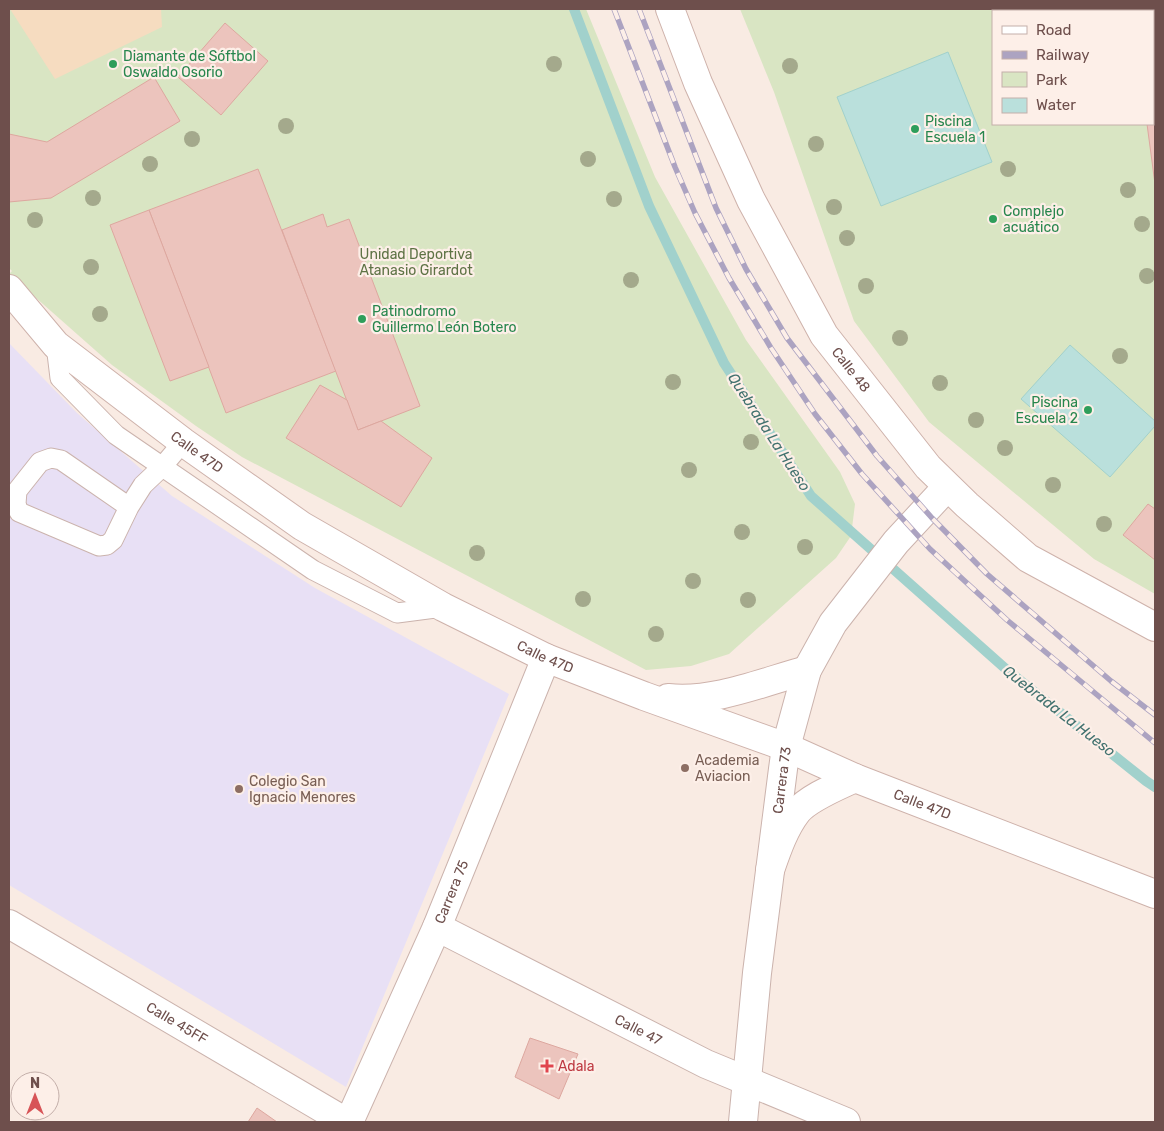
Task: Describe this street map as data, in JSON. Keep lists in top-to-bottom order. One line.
{"streets":{"main road":["Calle 48","Calle 47D","Carrera 73","Carrera 75","Calle 45FF","Calle 47"]},"crossings":[["Calle 48","Carrera 73"],["Calle 47D","Carrera 73"],["Calle 47D","Carrera 75"],["Carrera 73","Calle 47"],["Carrera 75","Calle 45FF"],["Carrera 75","Calle 47"]],"water":["Quebrada La Hueso"],"parks":["Unidad Deportiva Atanasio Girardot"],"places":{"other":["Diamante de Sóftbol Oswaldo Osorio","Piscina Escuela 1","Complejo acuático","Patinodromo Guillermo León Botero","Piscina Escuela 2","Academia Aviacion","Colegio San Ignacio Menores"],"health":["Adala"]},"legend":["Road","Railway","Park","Water"],"north":"top"}
